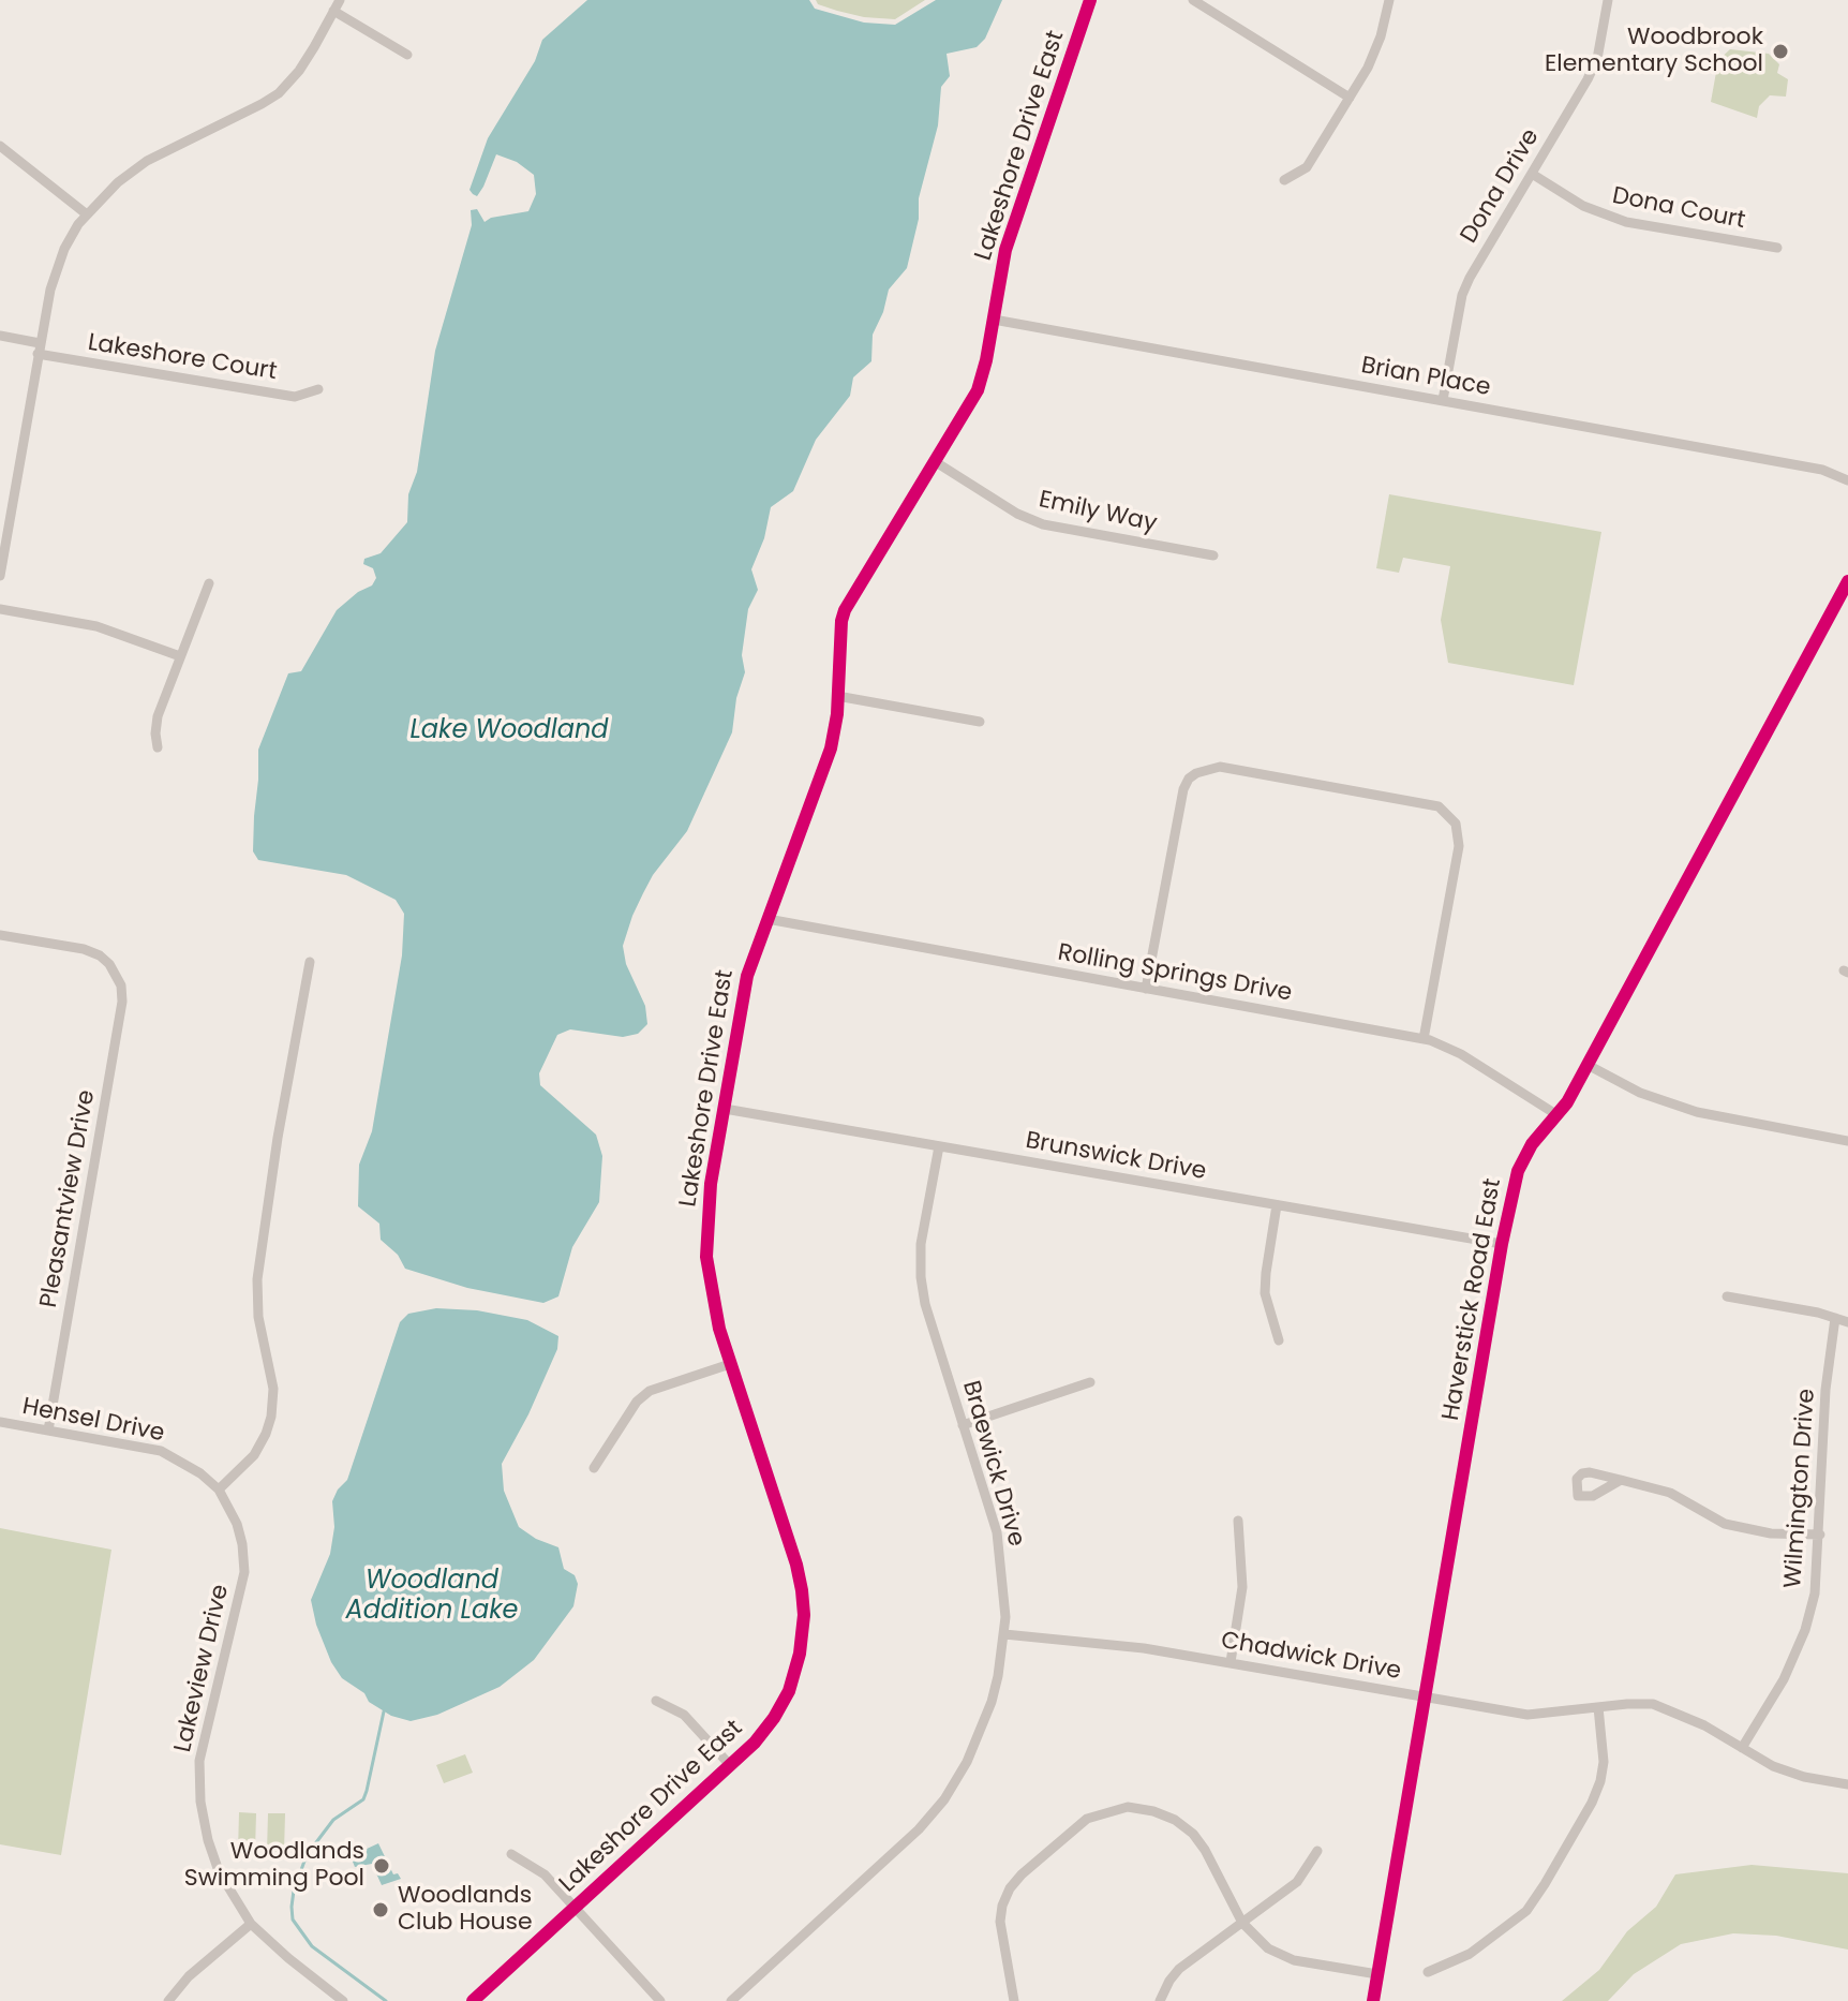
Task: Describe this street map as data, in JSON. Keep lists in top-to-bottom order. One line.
{"streets":{"street":["Lakeshore Drive East","Dona Drive","Dona Court","Lakeshore Court","Brian Place","Emily Way","Rolling Springs Drive","Brunswick Drive","Pleasantview Drive","Haverstick Road East","Hensel Drive","Braewick Drive","Wilmington Drive","Chadwick Drive","Lakeview Drive"]},"crossings":[["Lakeshore Drive East","Brian Place"],["Lakeshore Drive East","Emily Way"],["Lakeshore Drive East","Rolling Springs Drive"],["Lakeshore Drive East","Brunswick Drive"],["Dona Drive","Dona Court"],["Dona Drive","Brian Place"],["Rolling Springs Drive","Haverstick Road East"],["Brunswick Drive","Haverstick Road East"],["Brunswick Drive","Braewick Drive"],["Pleasantview Drive","Hensel Drive"],["Haverstick Road East","Chadwick Drive"],["Hensel Drive","Lakeview Drive"],["Braewick Drive","Chadwick Drive"],["Wilmington Drive","Chadwick Drive"]],"water":["Lake Woodland","Woodland Addition Lake"],"places":["Woodbrook Elementary School","Woodlands Swimming Pool","Woodlands Club House"]}
